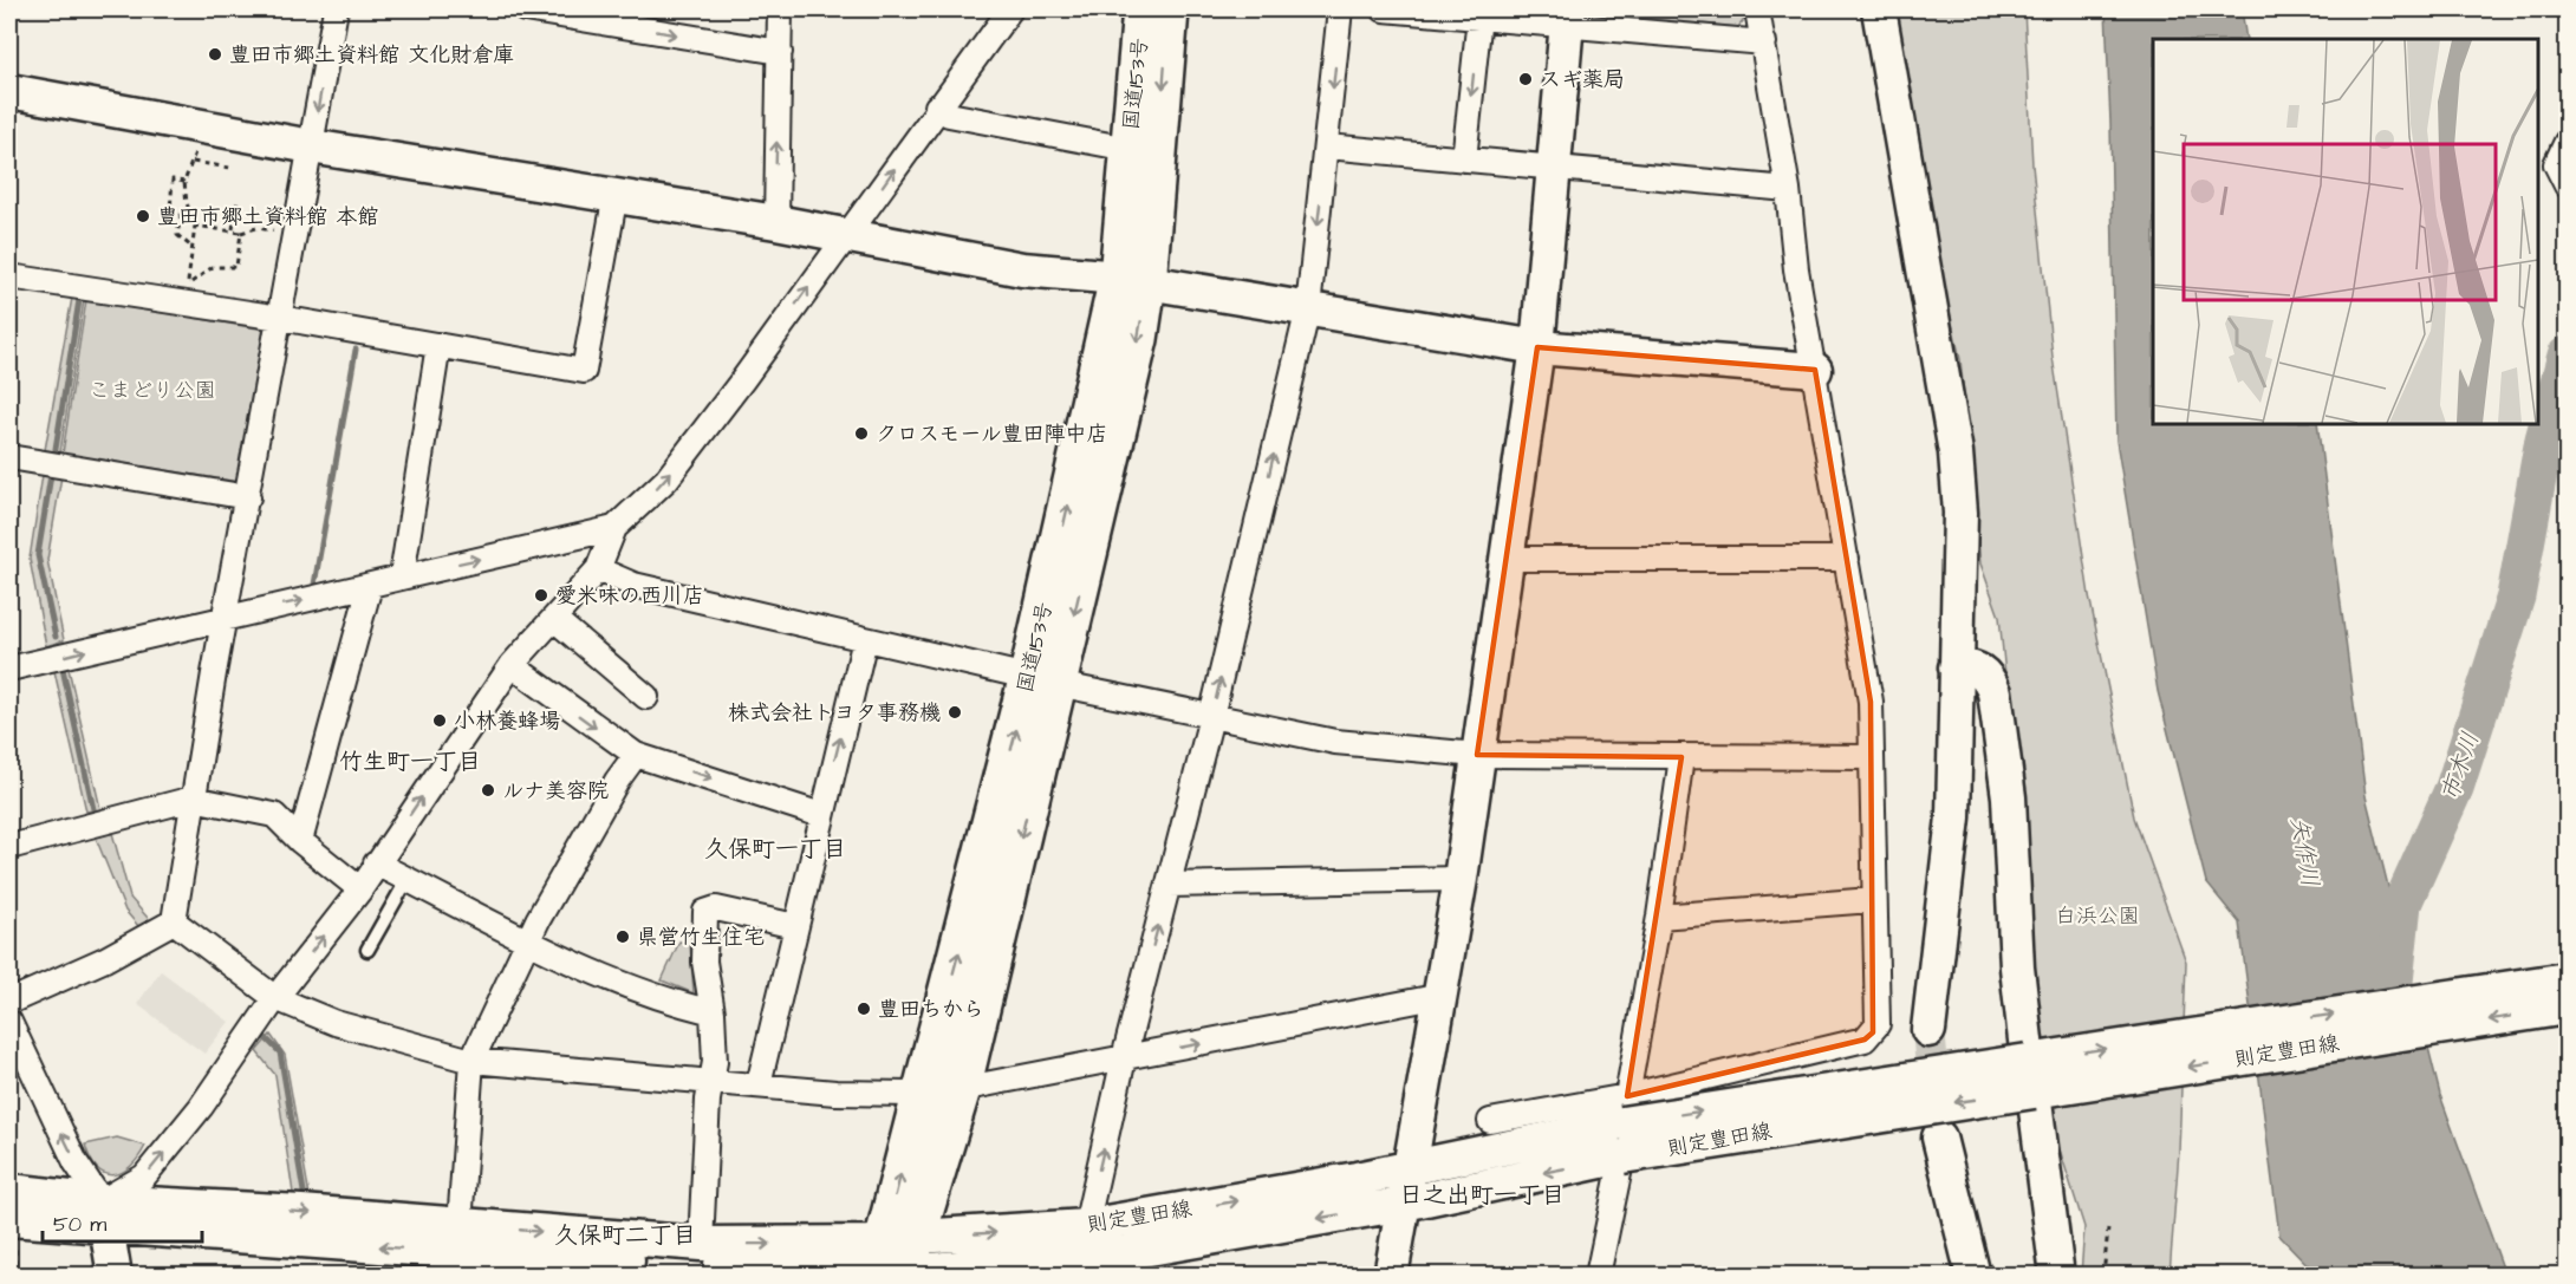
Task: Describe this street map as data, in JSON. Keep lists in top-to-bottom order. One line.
{"streets":{"highway":["国道153号"],"street":["則定豊田線"]},"crossings":[["国道153号","則定豊田線"]],"districts":["竹生町一丁目","久保町一丁目","日之出町一丁目","久保町二丁目"],"water":["市木川","矢作川"],"parks":["こまどり公園","白浜公園"],"places":["豊田市郷土資料館 文化財倉庫","スギ薬局","豊田市郷土資料館 本館","クロスモール豊田陣中店","愛米味の西川店","株式会社トヨタ事務機","小林養蜂場","ルナ美容院","県営竹生住宅","豊田ちから"],"scale_bar":"50 m"}
